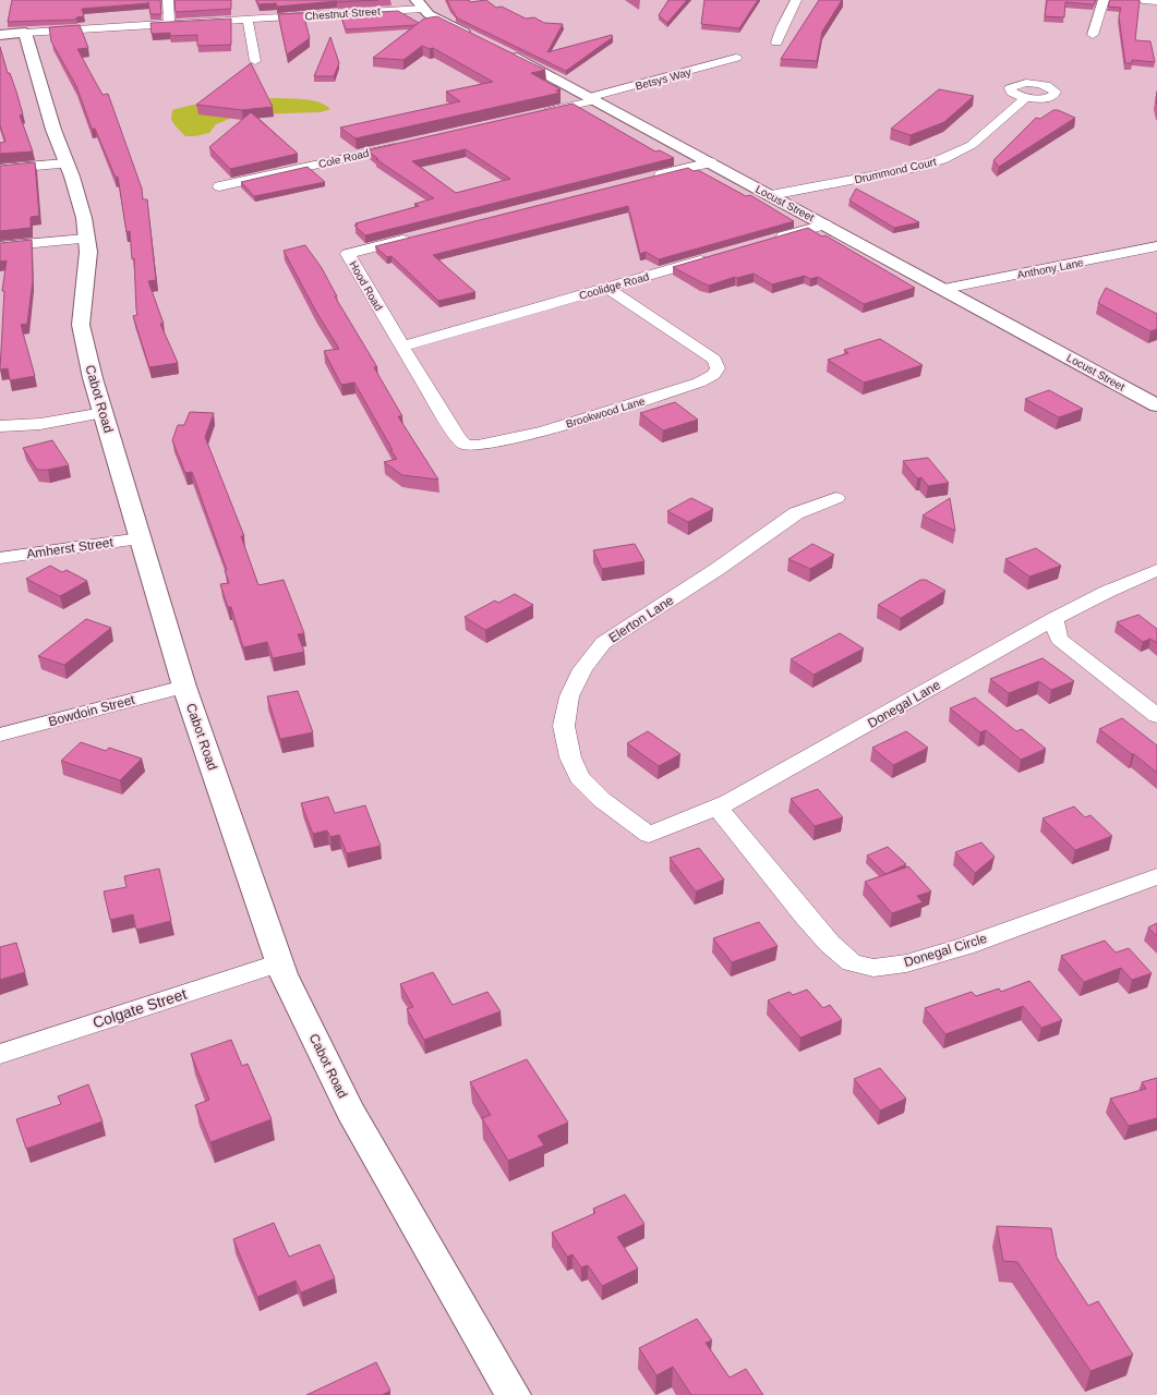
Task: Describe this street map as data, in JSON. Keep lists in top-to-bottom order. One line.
{"streets":{"street":["Chestnut Street","Betsys Way","Cole Road","Drummond Court","Locust Street","Anthony Lane","Hood Road","Coolidge Road","Cabot Road","Brookwood Lane","Amherst Street","Elerton Lane","Donegal Lane","Bowdoin Street","Donegal Circle","Colgate Street"]},"crossings":[["Chestnut Street","Cabot Road"],["Betsys Way","Locust Street"],["Drummond Court","Locust Street"],["Locust Street","Anthony Lane"],["Hood Road","Coolidge Road"],["Hood Road","Brookwood Lane"],["Coolidge Road","Brookwood Lane"],["Cabot Road","Amherst Street"],["Cabot Road","Bowdoin Street"],["Cabot Road","Colgate Street"],["Elerton Lane","Donegal Lane"],["Donegal Lane","Donegal Circle"]]}
